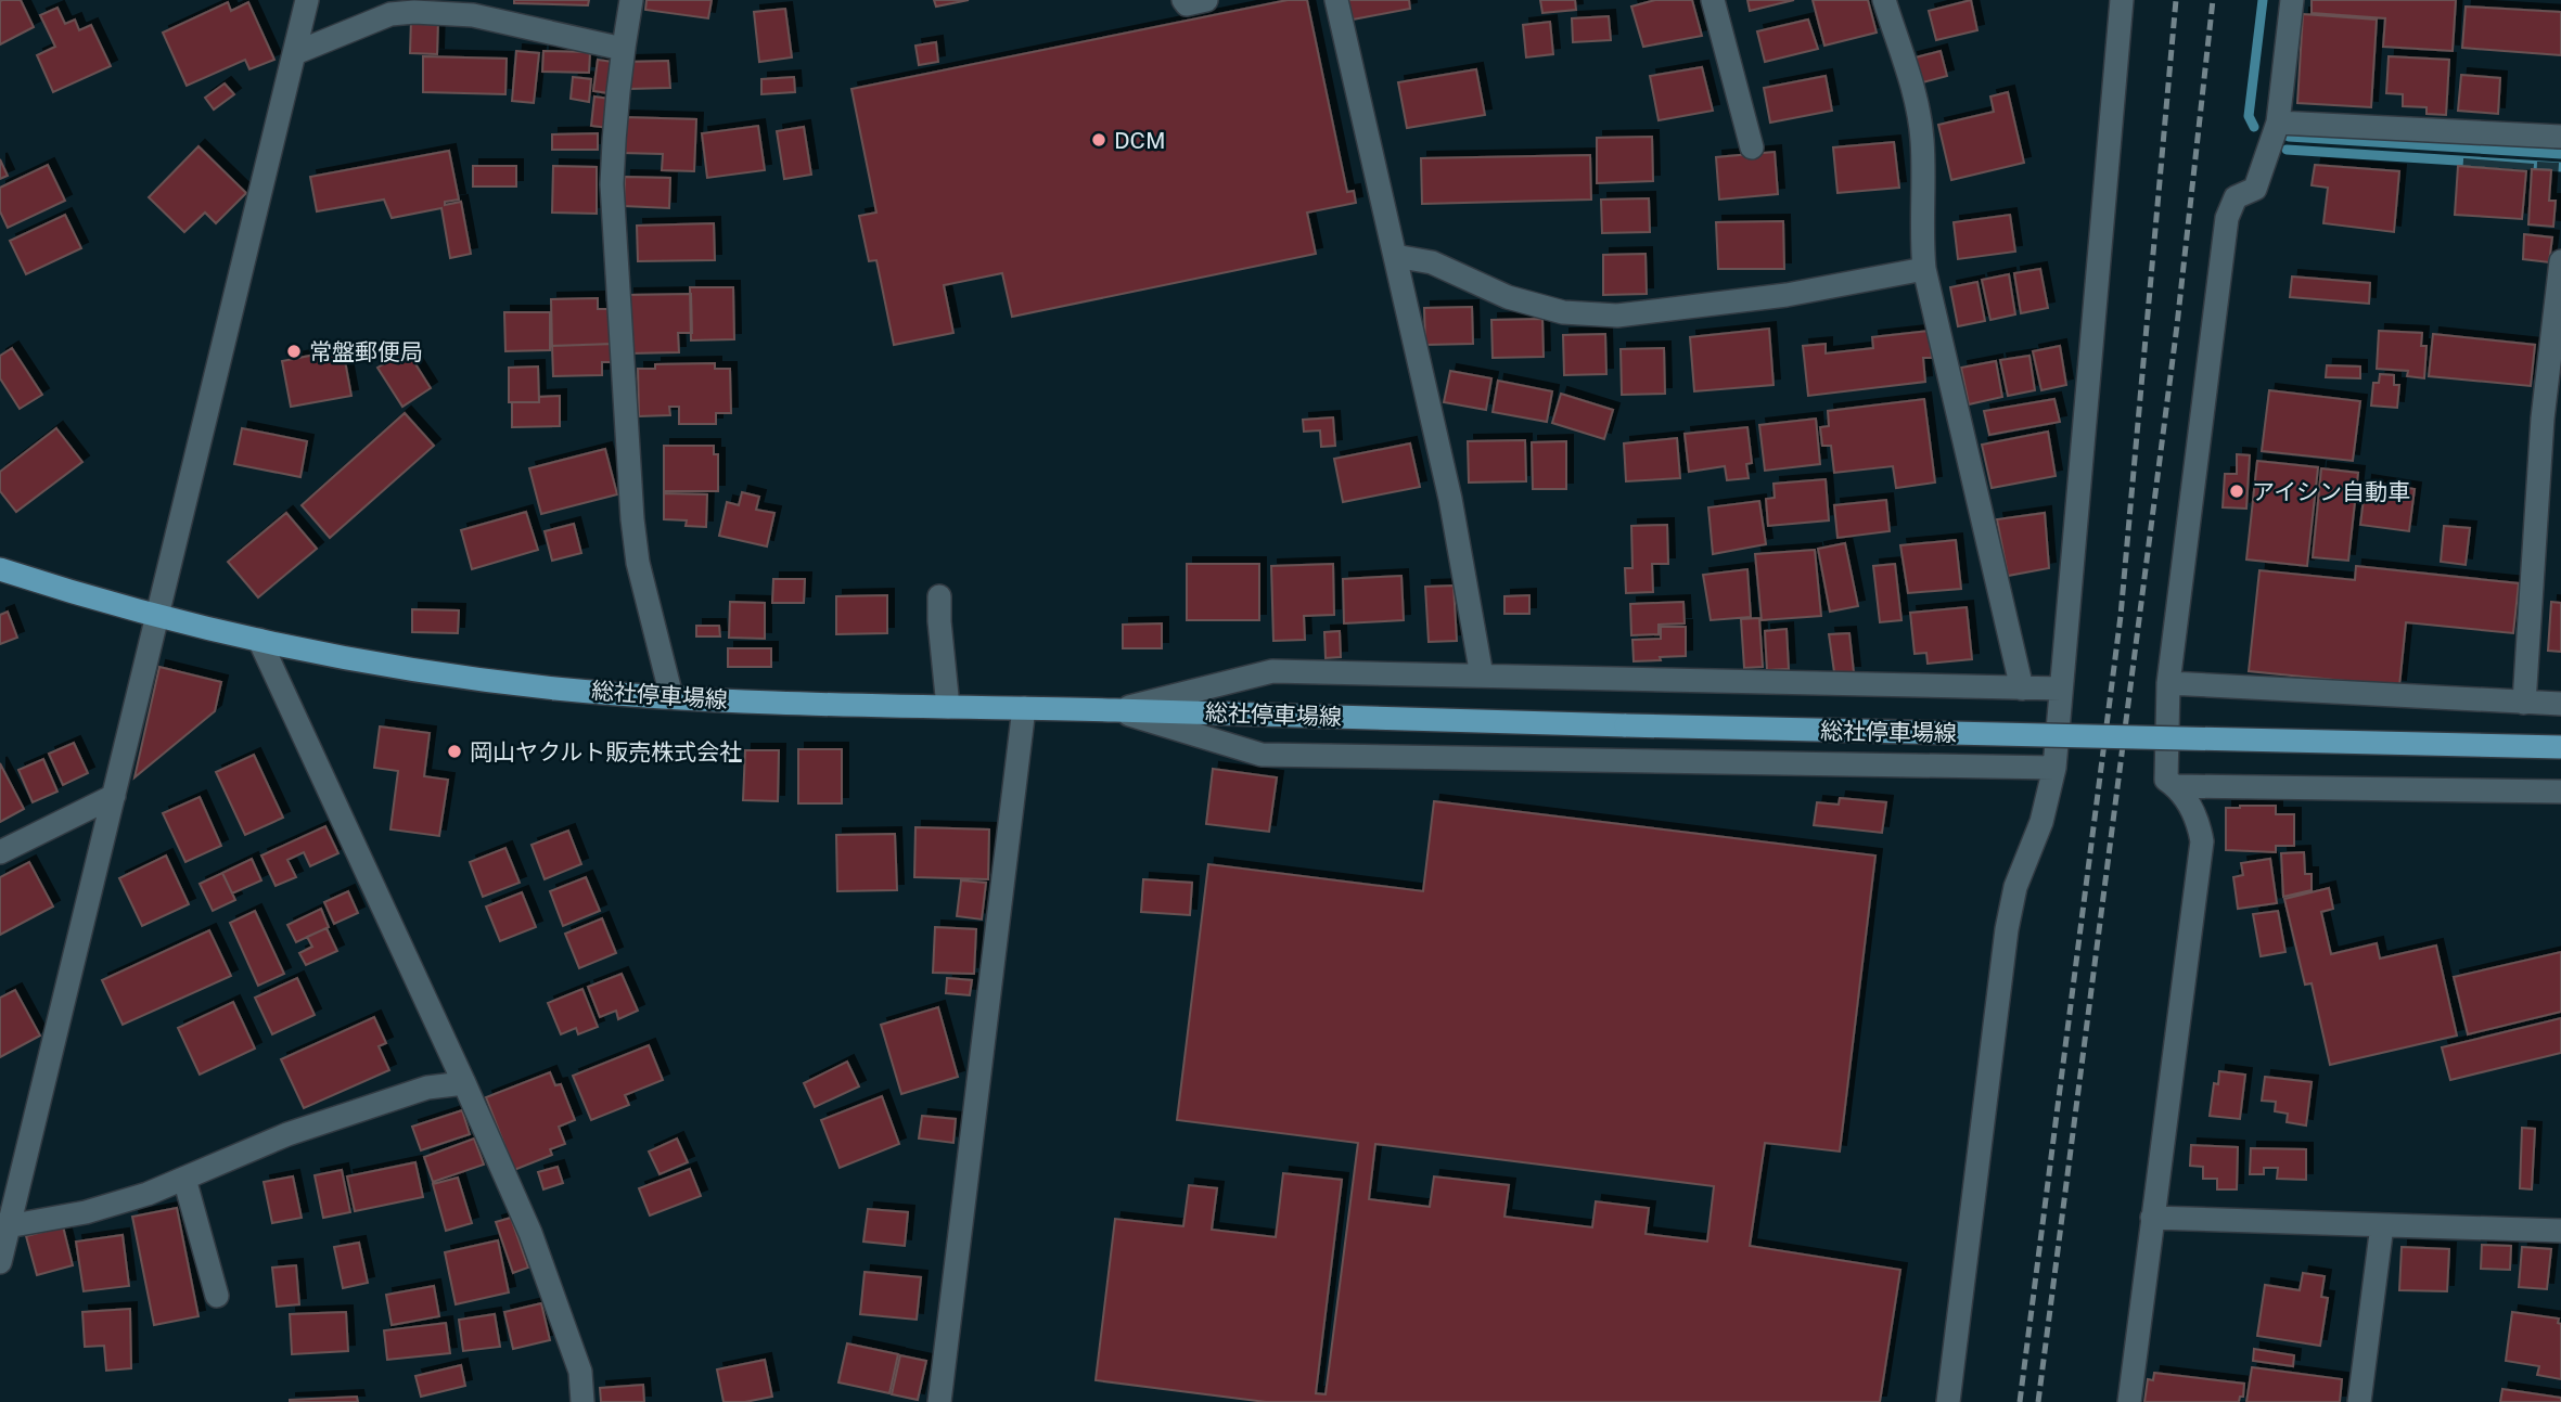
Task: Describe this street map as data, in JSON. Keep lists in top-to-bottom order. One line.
{"streets":{"main road":["総社停車場線"]},"places":["DCM","常盤郵便局","アイシン自動車","岡山ヤクルト販売株式会社"]}
